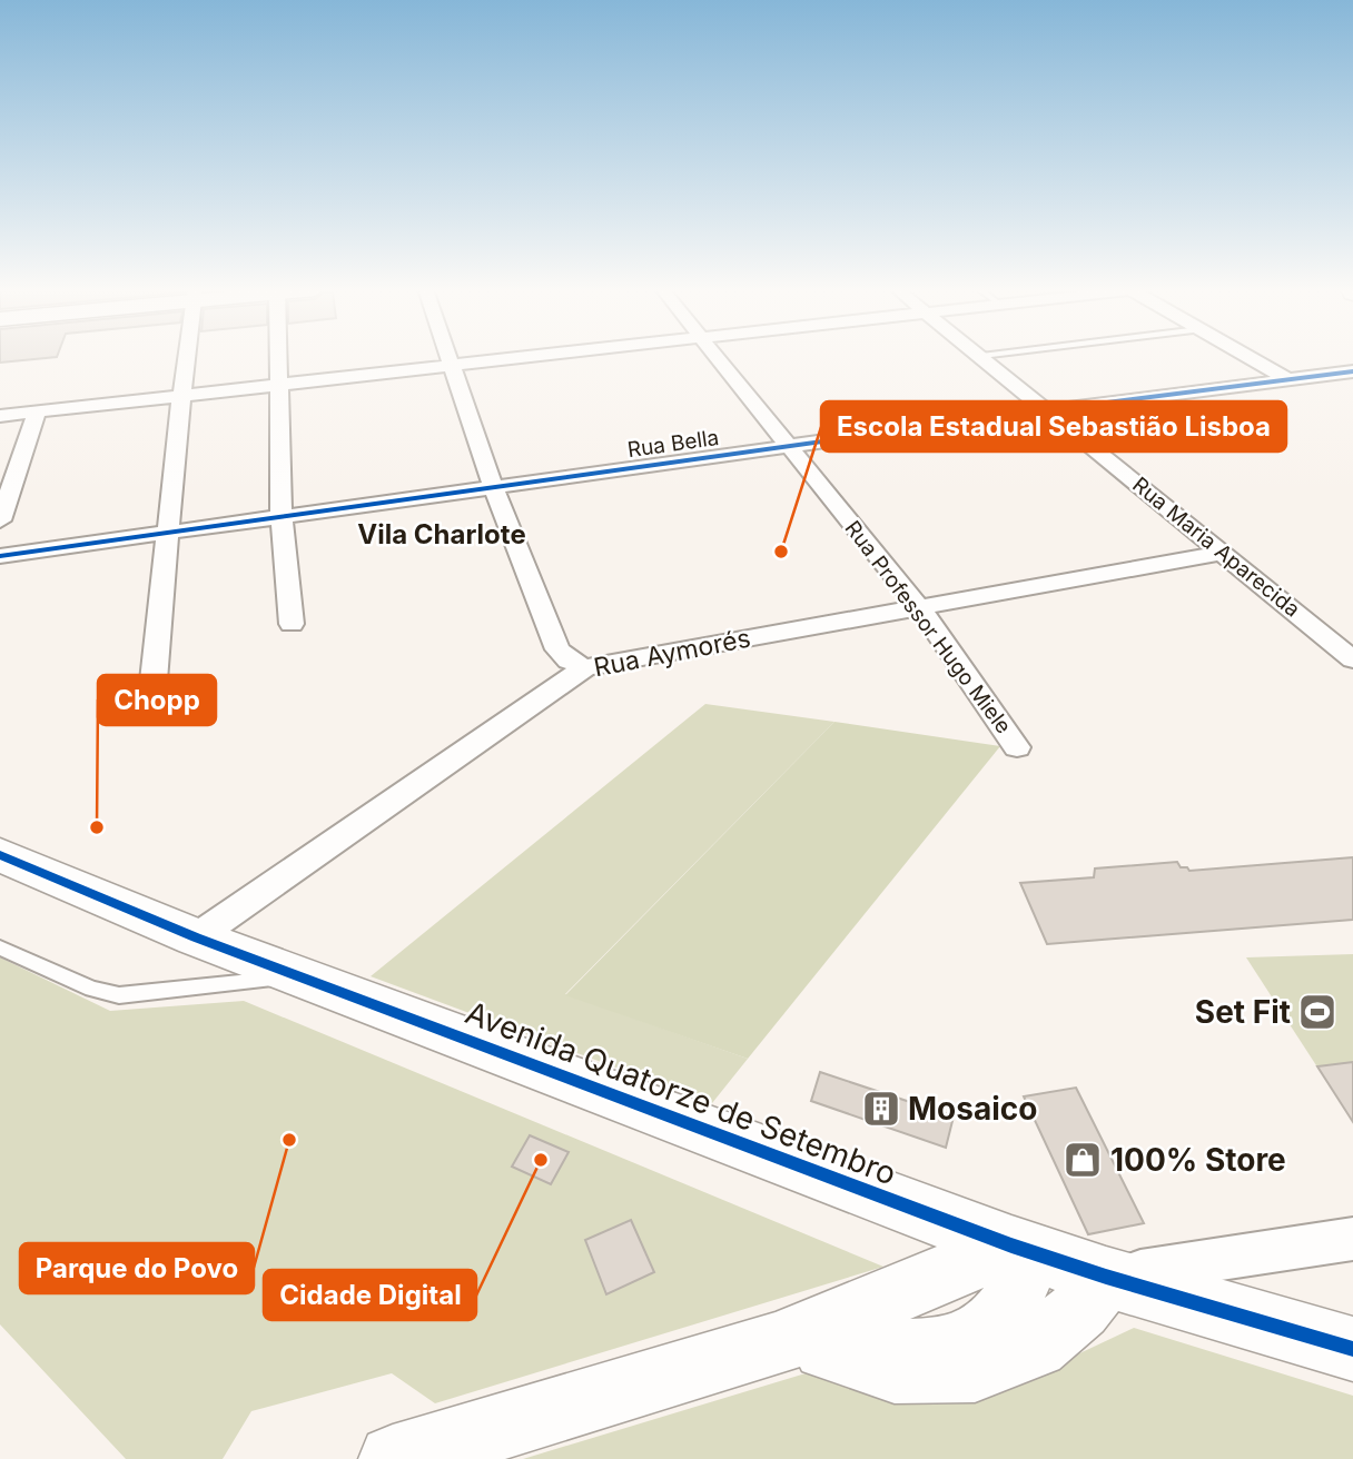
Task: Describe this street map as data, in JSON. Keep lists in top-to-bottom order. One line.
{"streets":{"street":["Rua Bella","Rua Maria Aparecida","Rua Professor Hugo Miele","Rua Aymorés","Avenida Quatorze de Setembro"]},"crossings":[["Rua Bella","Rua Maria Aparecida"],["Rua Bella","Rua Professor Hugo Miele"],["Rua Maria Aparecida","Rua Aymorés"],["Rua Professor Hugo Miele","Rua Aymorés"],["Rua Aymorés","Avenida Quatorze de Setembro"]],"districts":["Vila Charlote"],"places":{"other":["Escola Estadual Sebastião Lisboa","Chopp","Parque do Povo","Cidade Digital"],"sports":["Set Fit"],"building":["Mosaico"],"shop":["100% Store"]}}
